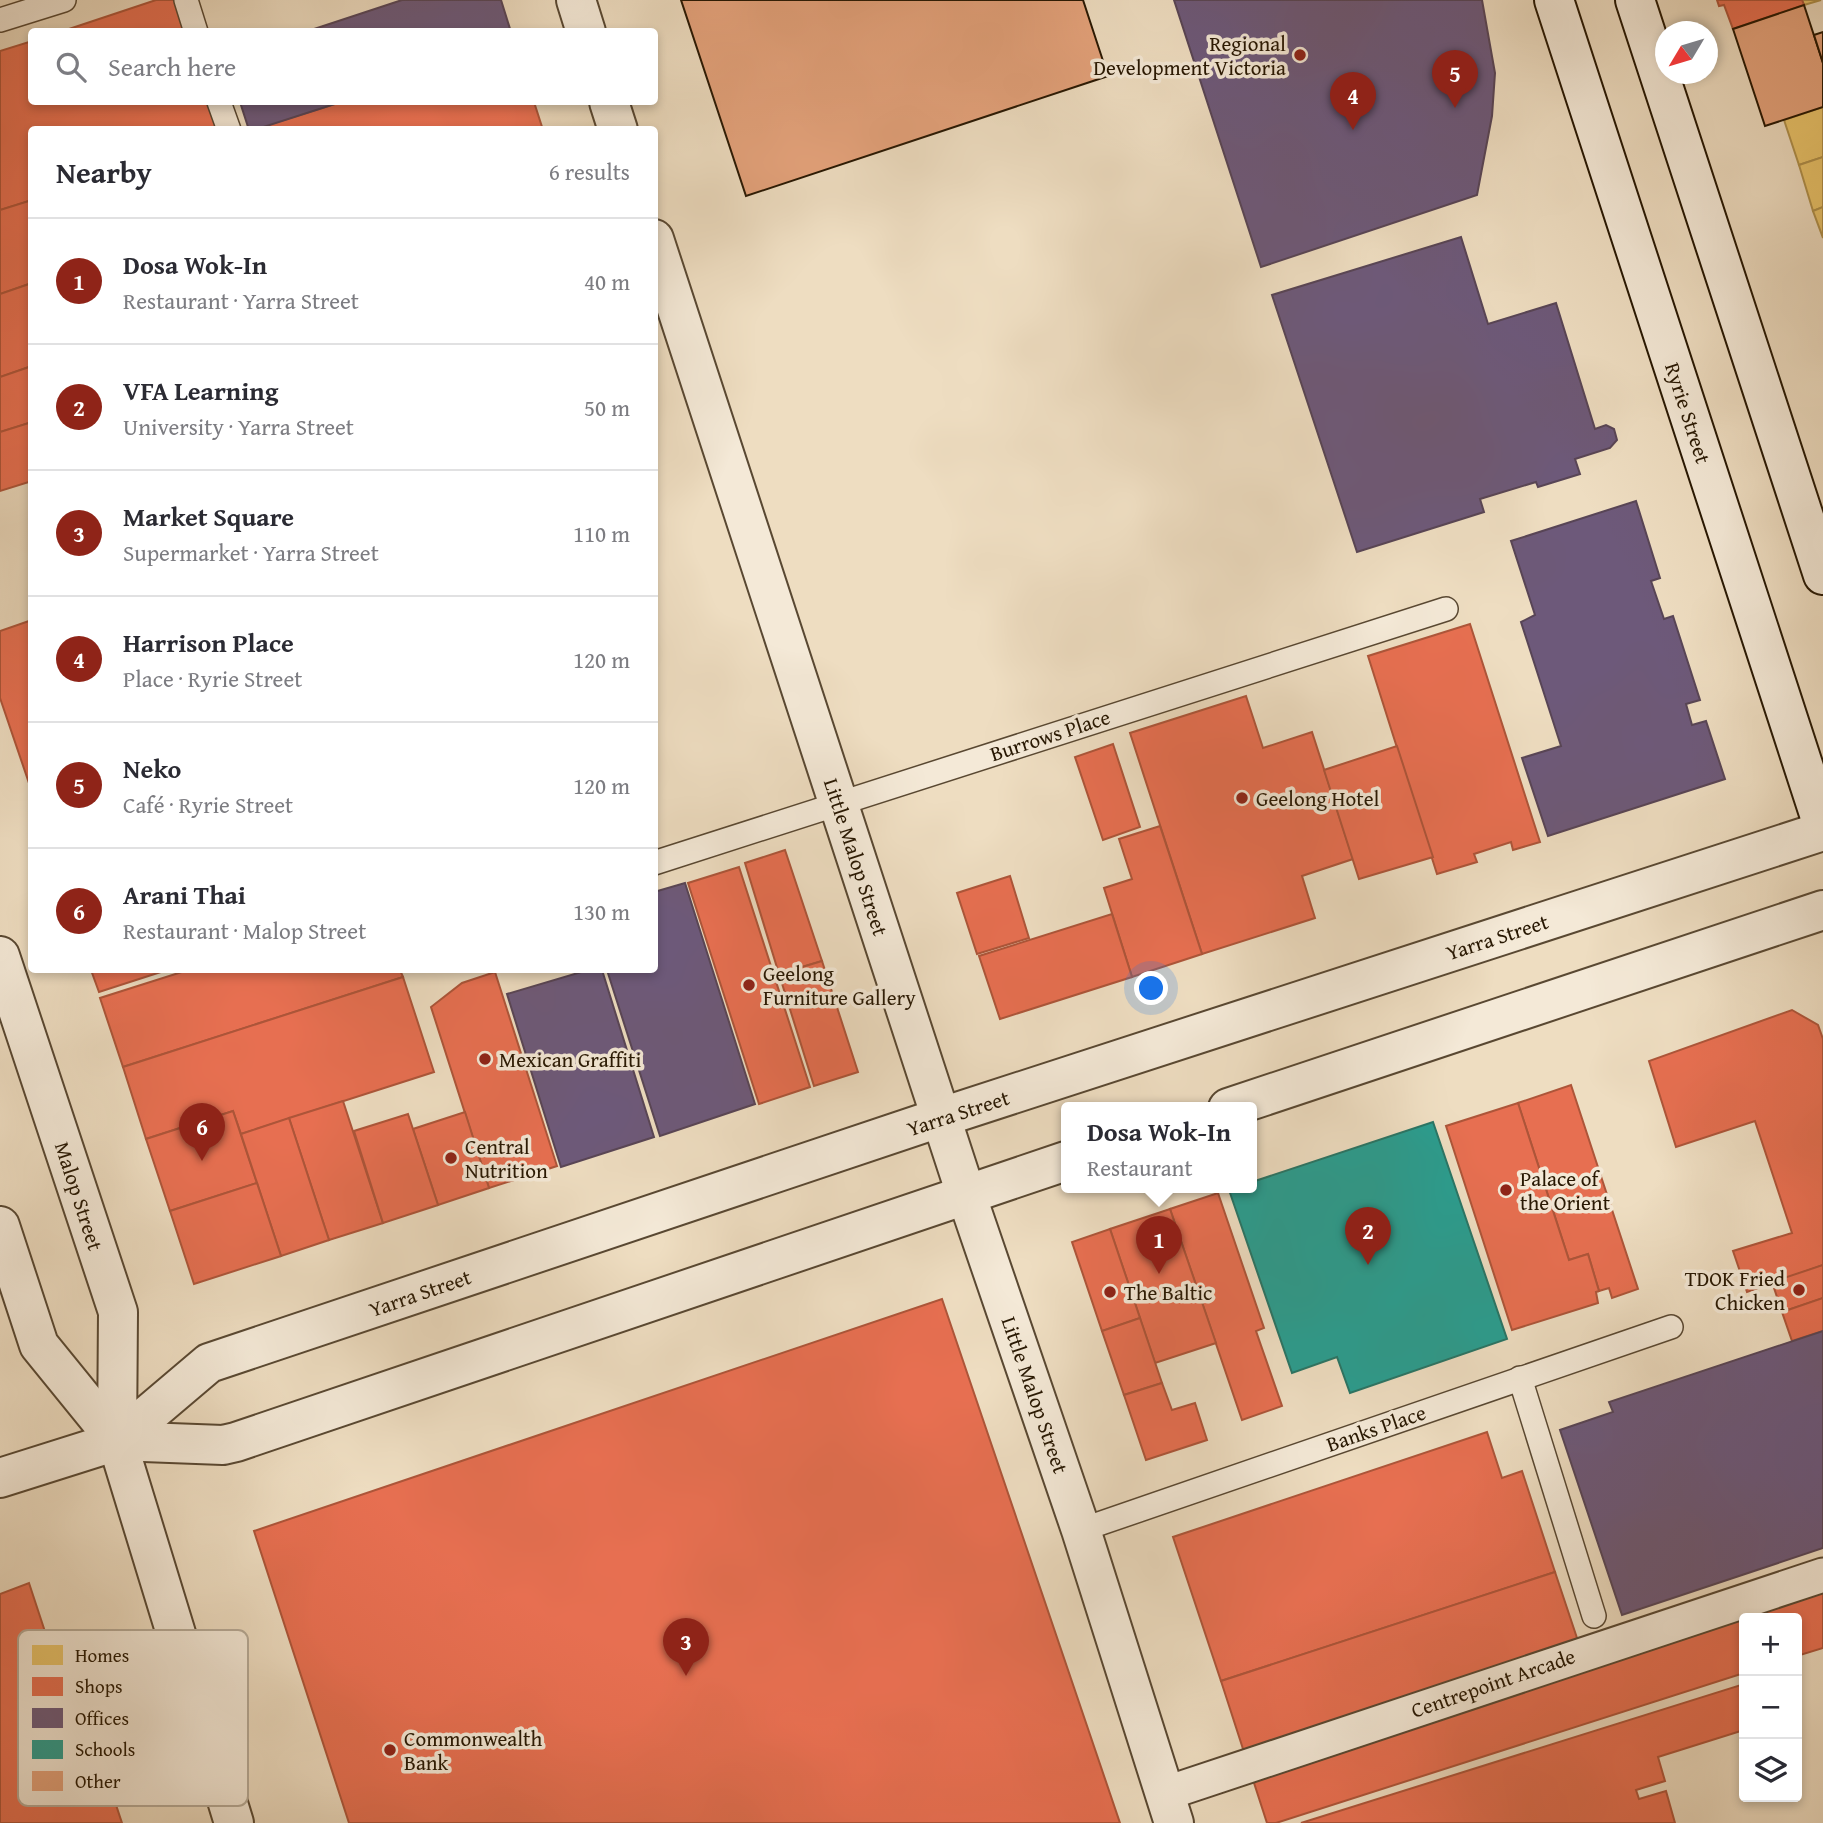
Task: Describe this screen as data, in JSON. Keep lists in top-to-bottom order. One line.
{"streets":{"street":["Ryrie Street","Little Malop Street","Yarra Street","Malop Street","Centrepoint Arcade"],"lane":["Burrows Place","Banks Place"]},"crossings":[["Ryrie Street","Yarra Street"],["Burrows Place","Little Malop Street"],["Little Malop Street","Yarra Street"],["Little Malop Street","Banks Place"],["Little Malop Street","Centrepoint Arcade"],["Yarra Street","Malop Street"]],"places":["Regional Development Victoria","Geelong Hotel","Geelong Furniture Gallery","Mexican Graffiti","Central Nutrition","Palace of the Orient","TDOK Fried Chicken","The Baltic","Commonwealth Bank"],"legend":["Homes","Shops","Offices","Schools","Other"],"north":"bottom left","page":{"search":"Search here","pins":["5","4","6","2","1","3"],"heading":["Nearby","6 results"],"list":[{"mark":"1","name":"Dosa Wok-In","note":"Restaurant · Yarra Street","value":"40 m"},{"mark":"2","name":"VFA Learning","note":"University · Yarra Street","value":"50 m"},{"mark":"3","name":"Market Square","note":"Supermarket · Yarra Street","value":"110 m"},{"mark":"4","name":"Harrison Place","note":"Place · Ryrie Street","value":"120 m"},{"mark":"5","name":"Neko","note":"Café · Ryrie Street","value":"120 m"},{"mark":"6","name":"Arani Thai","note":"Restaurant · Malop Street","value":"130 m"}],"popup":["Dosa Wok-In","Restaurant"],"map_buttons":["+","−"]}}
